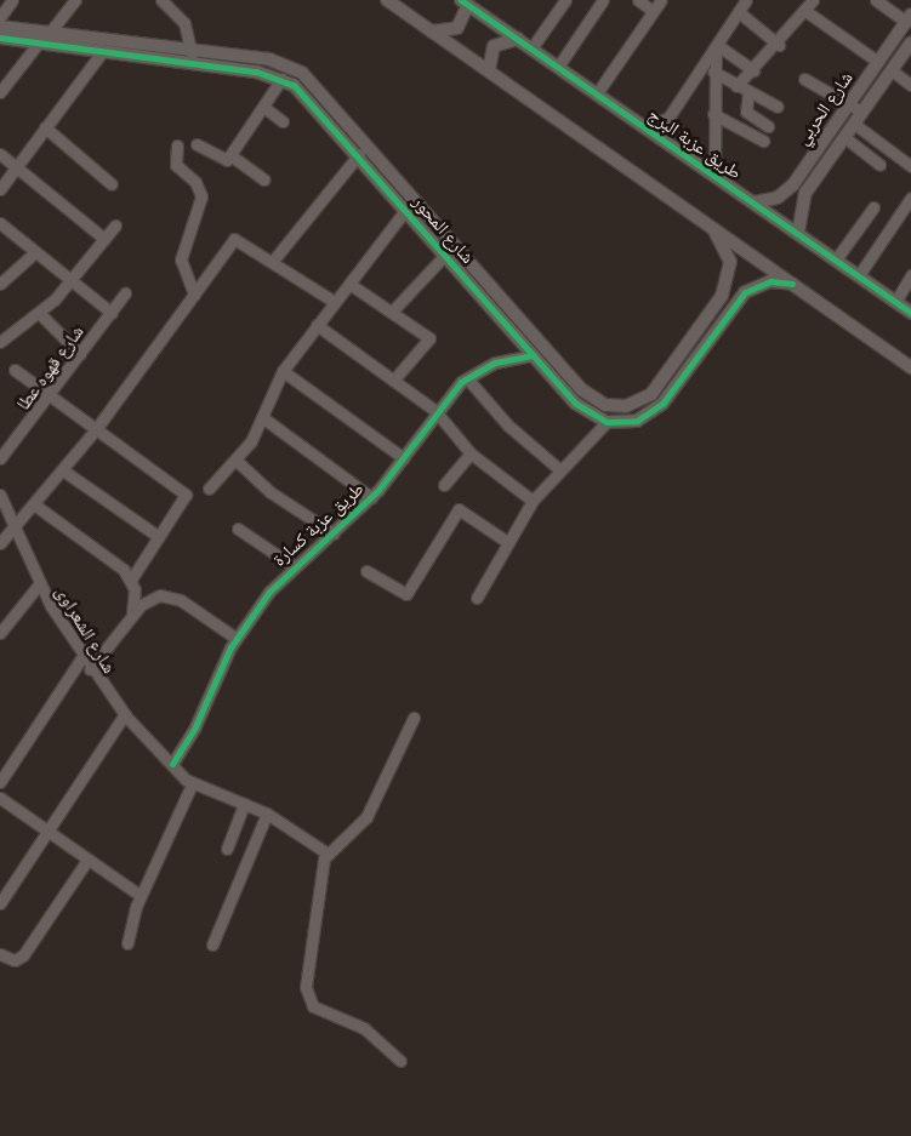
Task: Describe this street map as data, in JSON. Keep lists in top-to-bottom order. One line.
{"streets":{"street":["شارع الحربي","طريق عزبة البرج","شارع المحور","شارع قهوه عطا","طريق عزبة كسارة","شارع الشعراوى"]},"crossings":[["شارع الحربي","طريق عزبة البرج"],["شارع المحور","طريق عزبة كسارة"],["طريق عزبة كسارة","شارع الشعراوى"]]}
